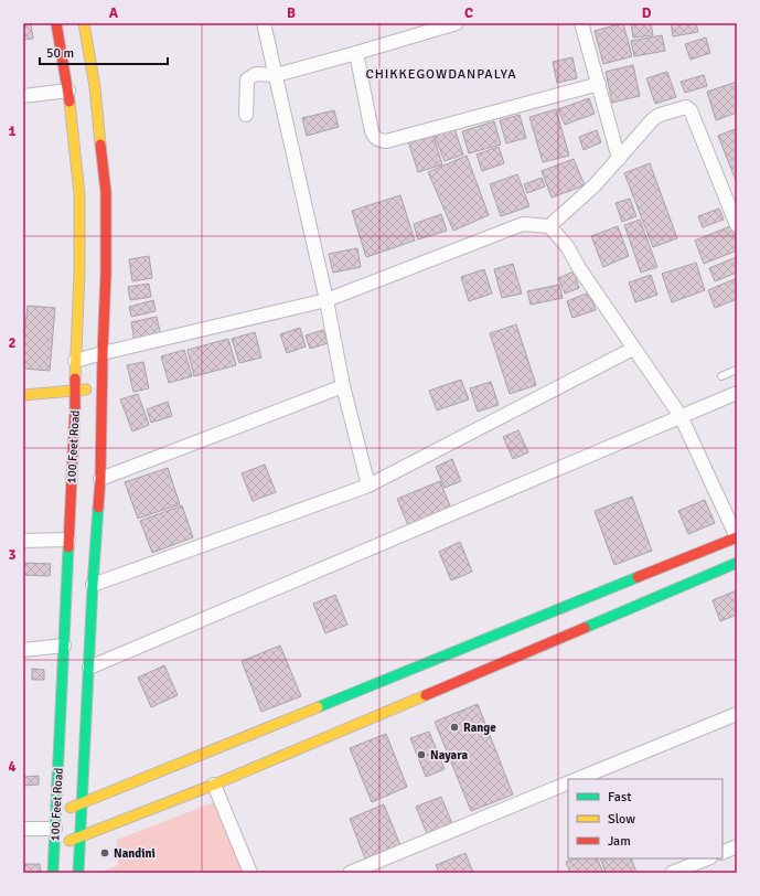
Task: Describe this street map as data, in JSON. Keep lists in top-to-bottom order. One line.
{"streets":{"main road":["100 Feet Road"]},"districts":["CHIKKEGOWDANPALYA"],"places":["Range","Nayara","Nandini"],"legend":["Fast","Slow","Jam"],"scale_bar":"50 m","grid":{"columns":["A","B","C","D"],"rows":["1","2","3","4"]}}
